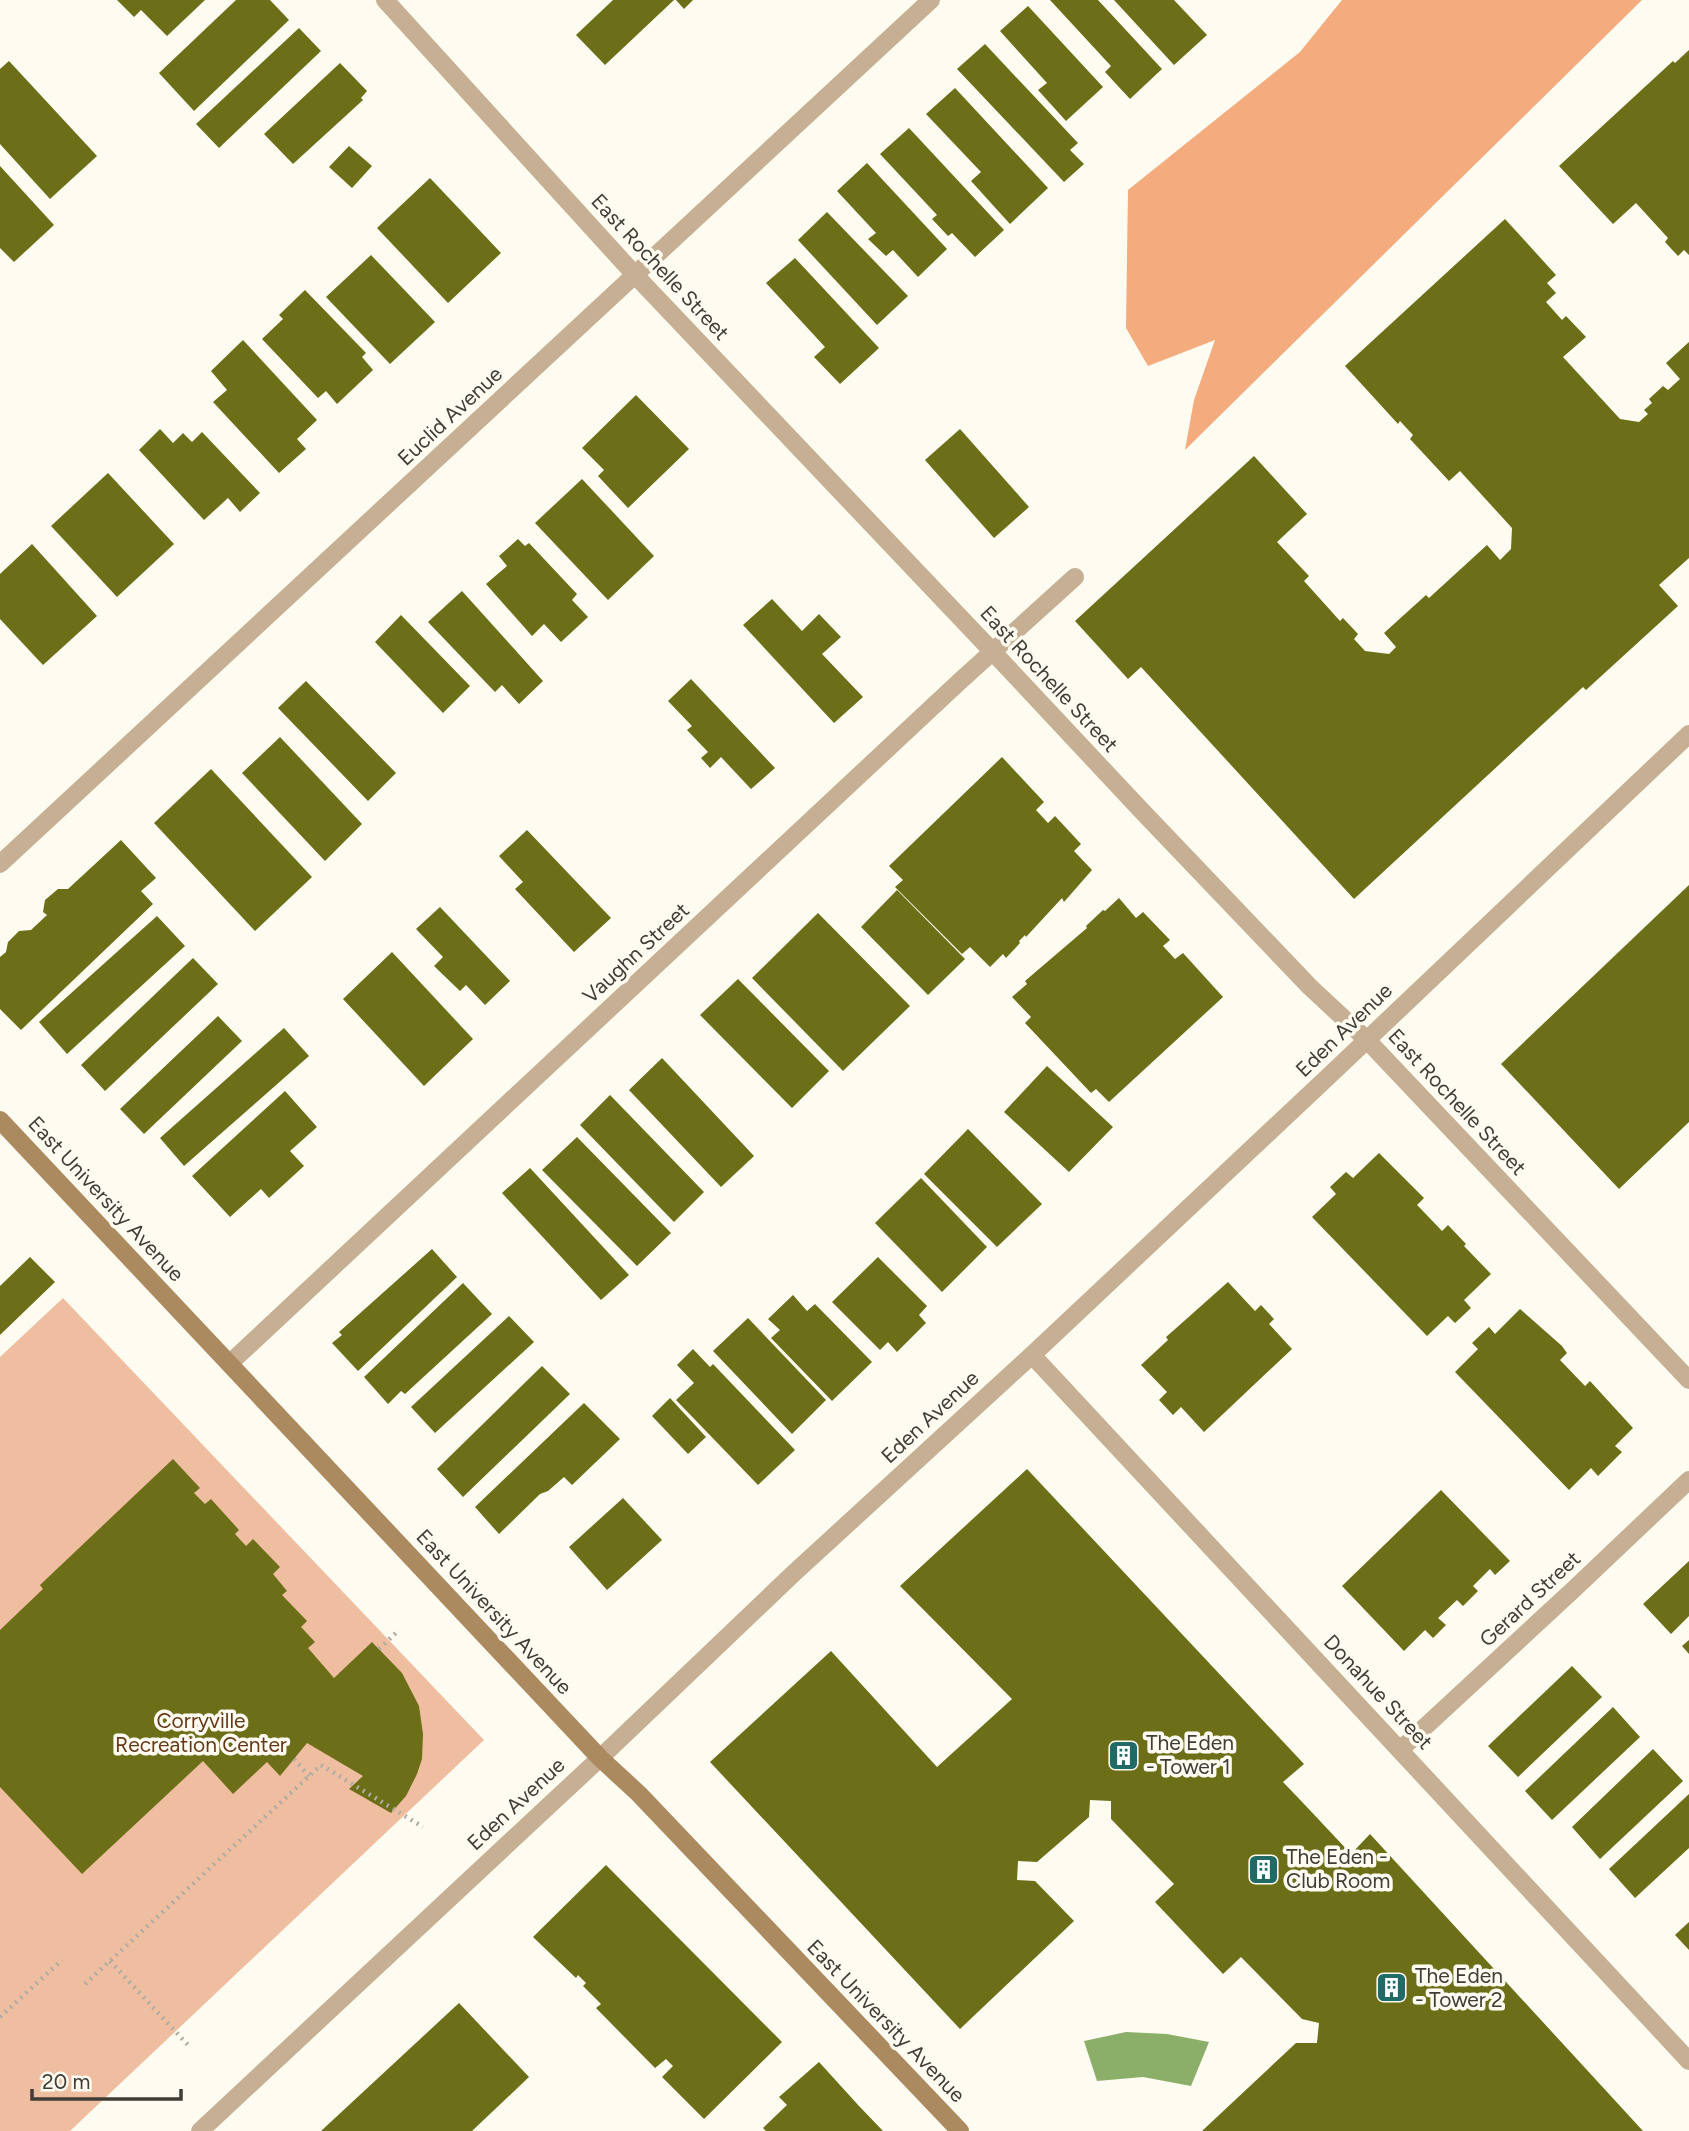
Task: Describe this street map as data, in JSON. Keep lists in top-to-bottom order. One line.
{"streets":{"street":["East Rochelle Street","Euclid Avenue","Vaughn Street","Eden Avenue","East University Avenue","Gerard Street","Donahue Street"]},"crossings":[["East Rochelle Street","Euclid Avenue"],["East Rochelle Street","Vaughn Street"],["East Rochelle Street","Eden Avenue"],["Vaughn Street","East University Avenue"],["Eden Avenue","East University Avenue"],["Eden Avenue","Donahue Street"],["Gerard Street","Donahue Street"]],"parks":["Corryville Recreation Center"],"places":{"building":["The Eden - Tower 1","The Eden - Club Room","The Eden - Tower 2"]},"scale_bar":"20 m"}
